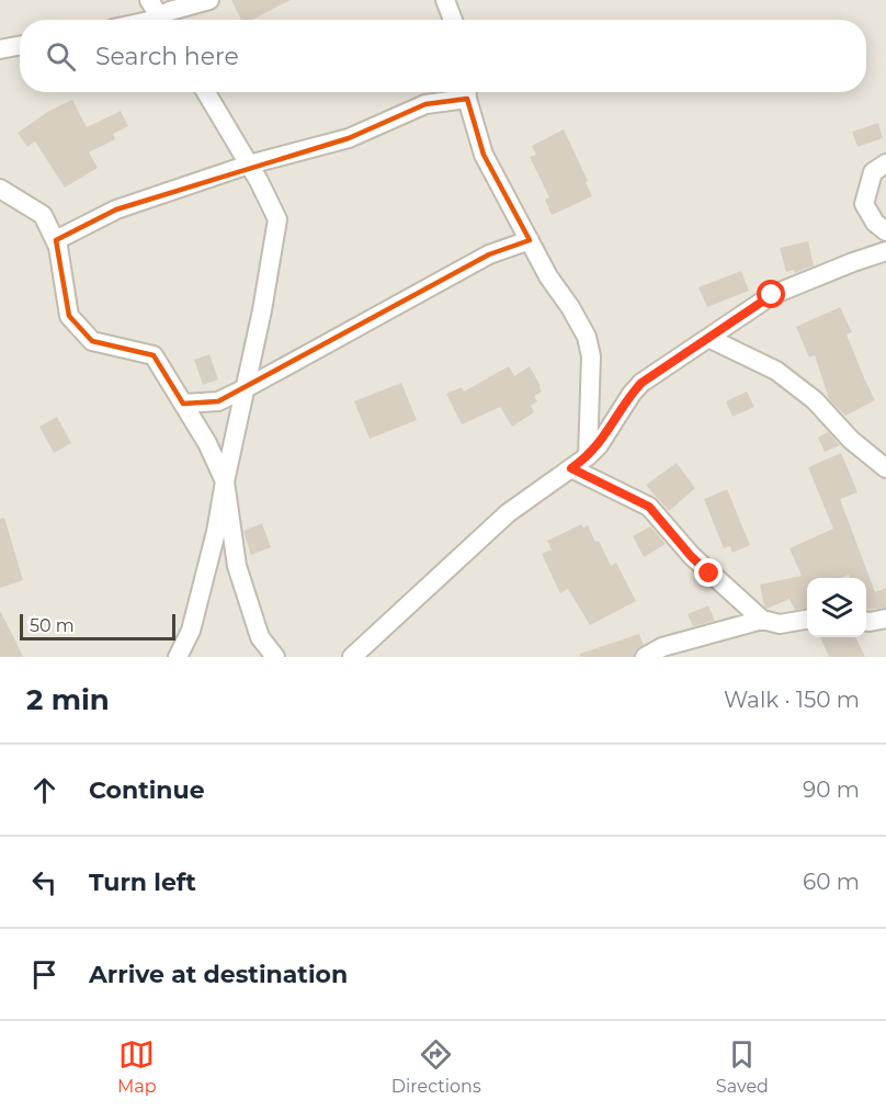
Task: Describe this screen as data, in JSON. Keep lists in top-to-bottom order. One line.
{"scale_bar":"50 m","page":{"search":"Search here","scale":"50 m","heading":["2 min","Walk · 150 m"],"list":[["Continue","90 m"],["Turn left","60 m"],"Arrive at destination"],"nav":["Map","Directions","Saved"]}}
